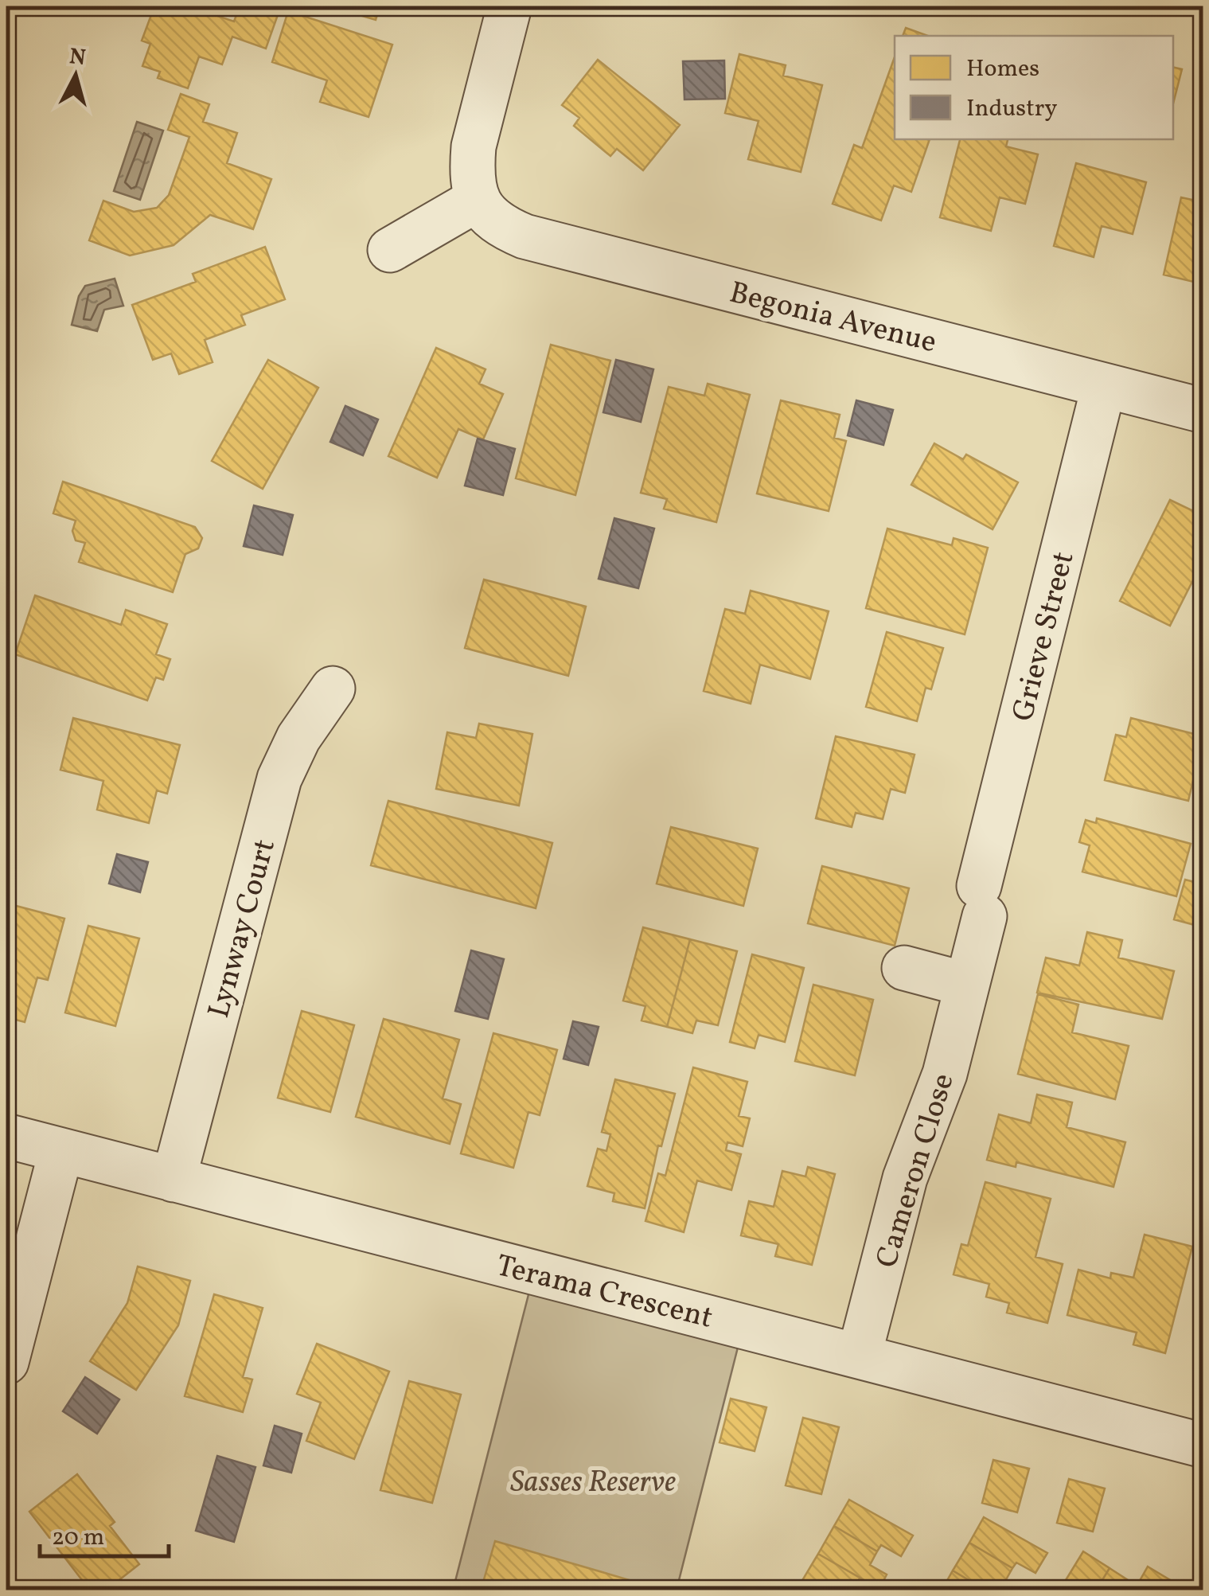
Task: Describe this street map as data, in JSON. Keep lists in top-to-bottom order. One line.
{"streets":{"street":["Begonia Avenue","Grieve Street","Lynway Court","Cameron Close","Terama Crescent"]},"crossings":[["Begonia Avenue","Grieve Street"],["Grieve Street","Cameron Close"],["Lynway Court","Terama Crescent"],["Cameron Close","Terama Crescent"]],"parks":["Sasses Reserve"],"legend":["Homes","Industry"],"scale_bar":"20 m","north":"top"}
